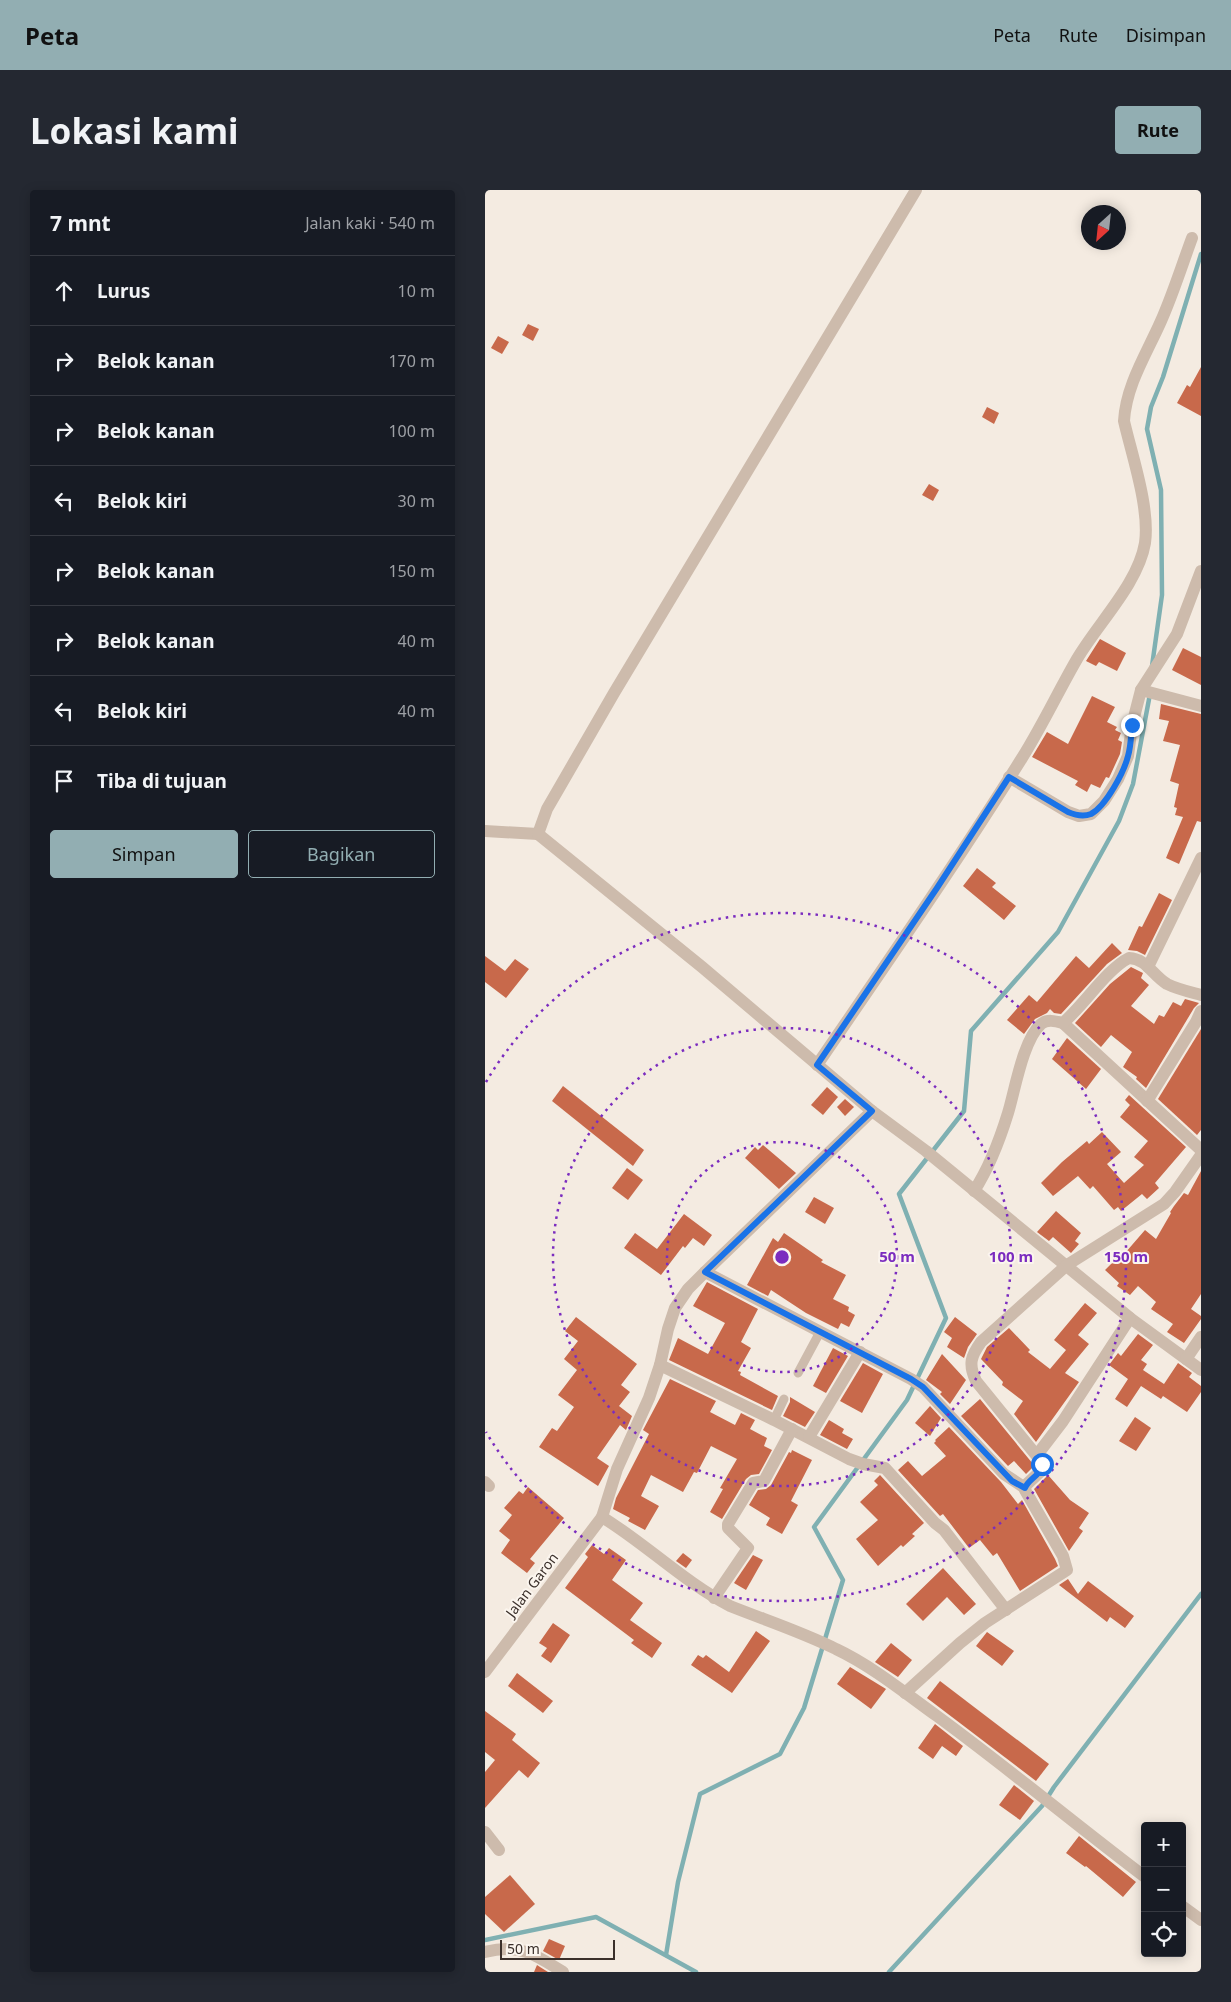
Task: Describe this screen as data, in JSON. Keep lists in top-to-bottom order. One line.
{"streets":{"street":["Jalan Garon"]},"scale_bar":"50 m","north":"bottom left","page":{"header":"Peta","nav":["Peta","Rute","Disimpan"],"buttons":["Rute",["Simpan","Bagikan"]],"title":"Lokasi kami","heading":["7 mnt","Jalan kaki · 540 m"],"list":[["Lurus","10 m"],["Belok kanan","170 m"],["Belok kanan","100 m"],["Belok kiri","30 m"],["Belok kanan","150 m"],["Belok kanan","40 m"],["Belok kiri","40 m"],"Tiba di tujuan"],"map_buttons":["+","−"],"scale":"50 m"},"rings":["50 m","100 m","150 m"]}
